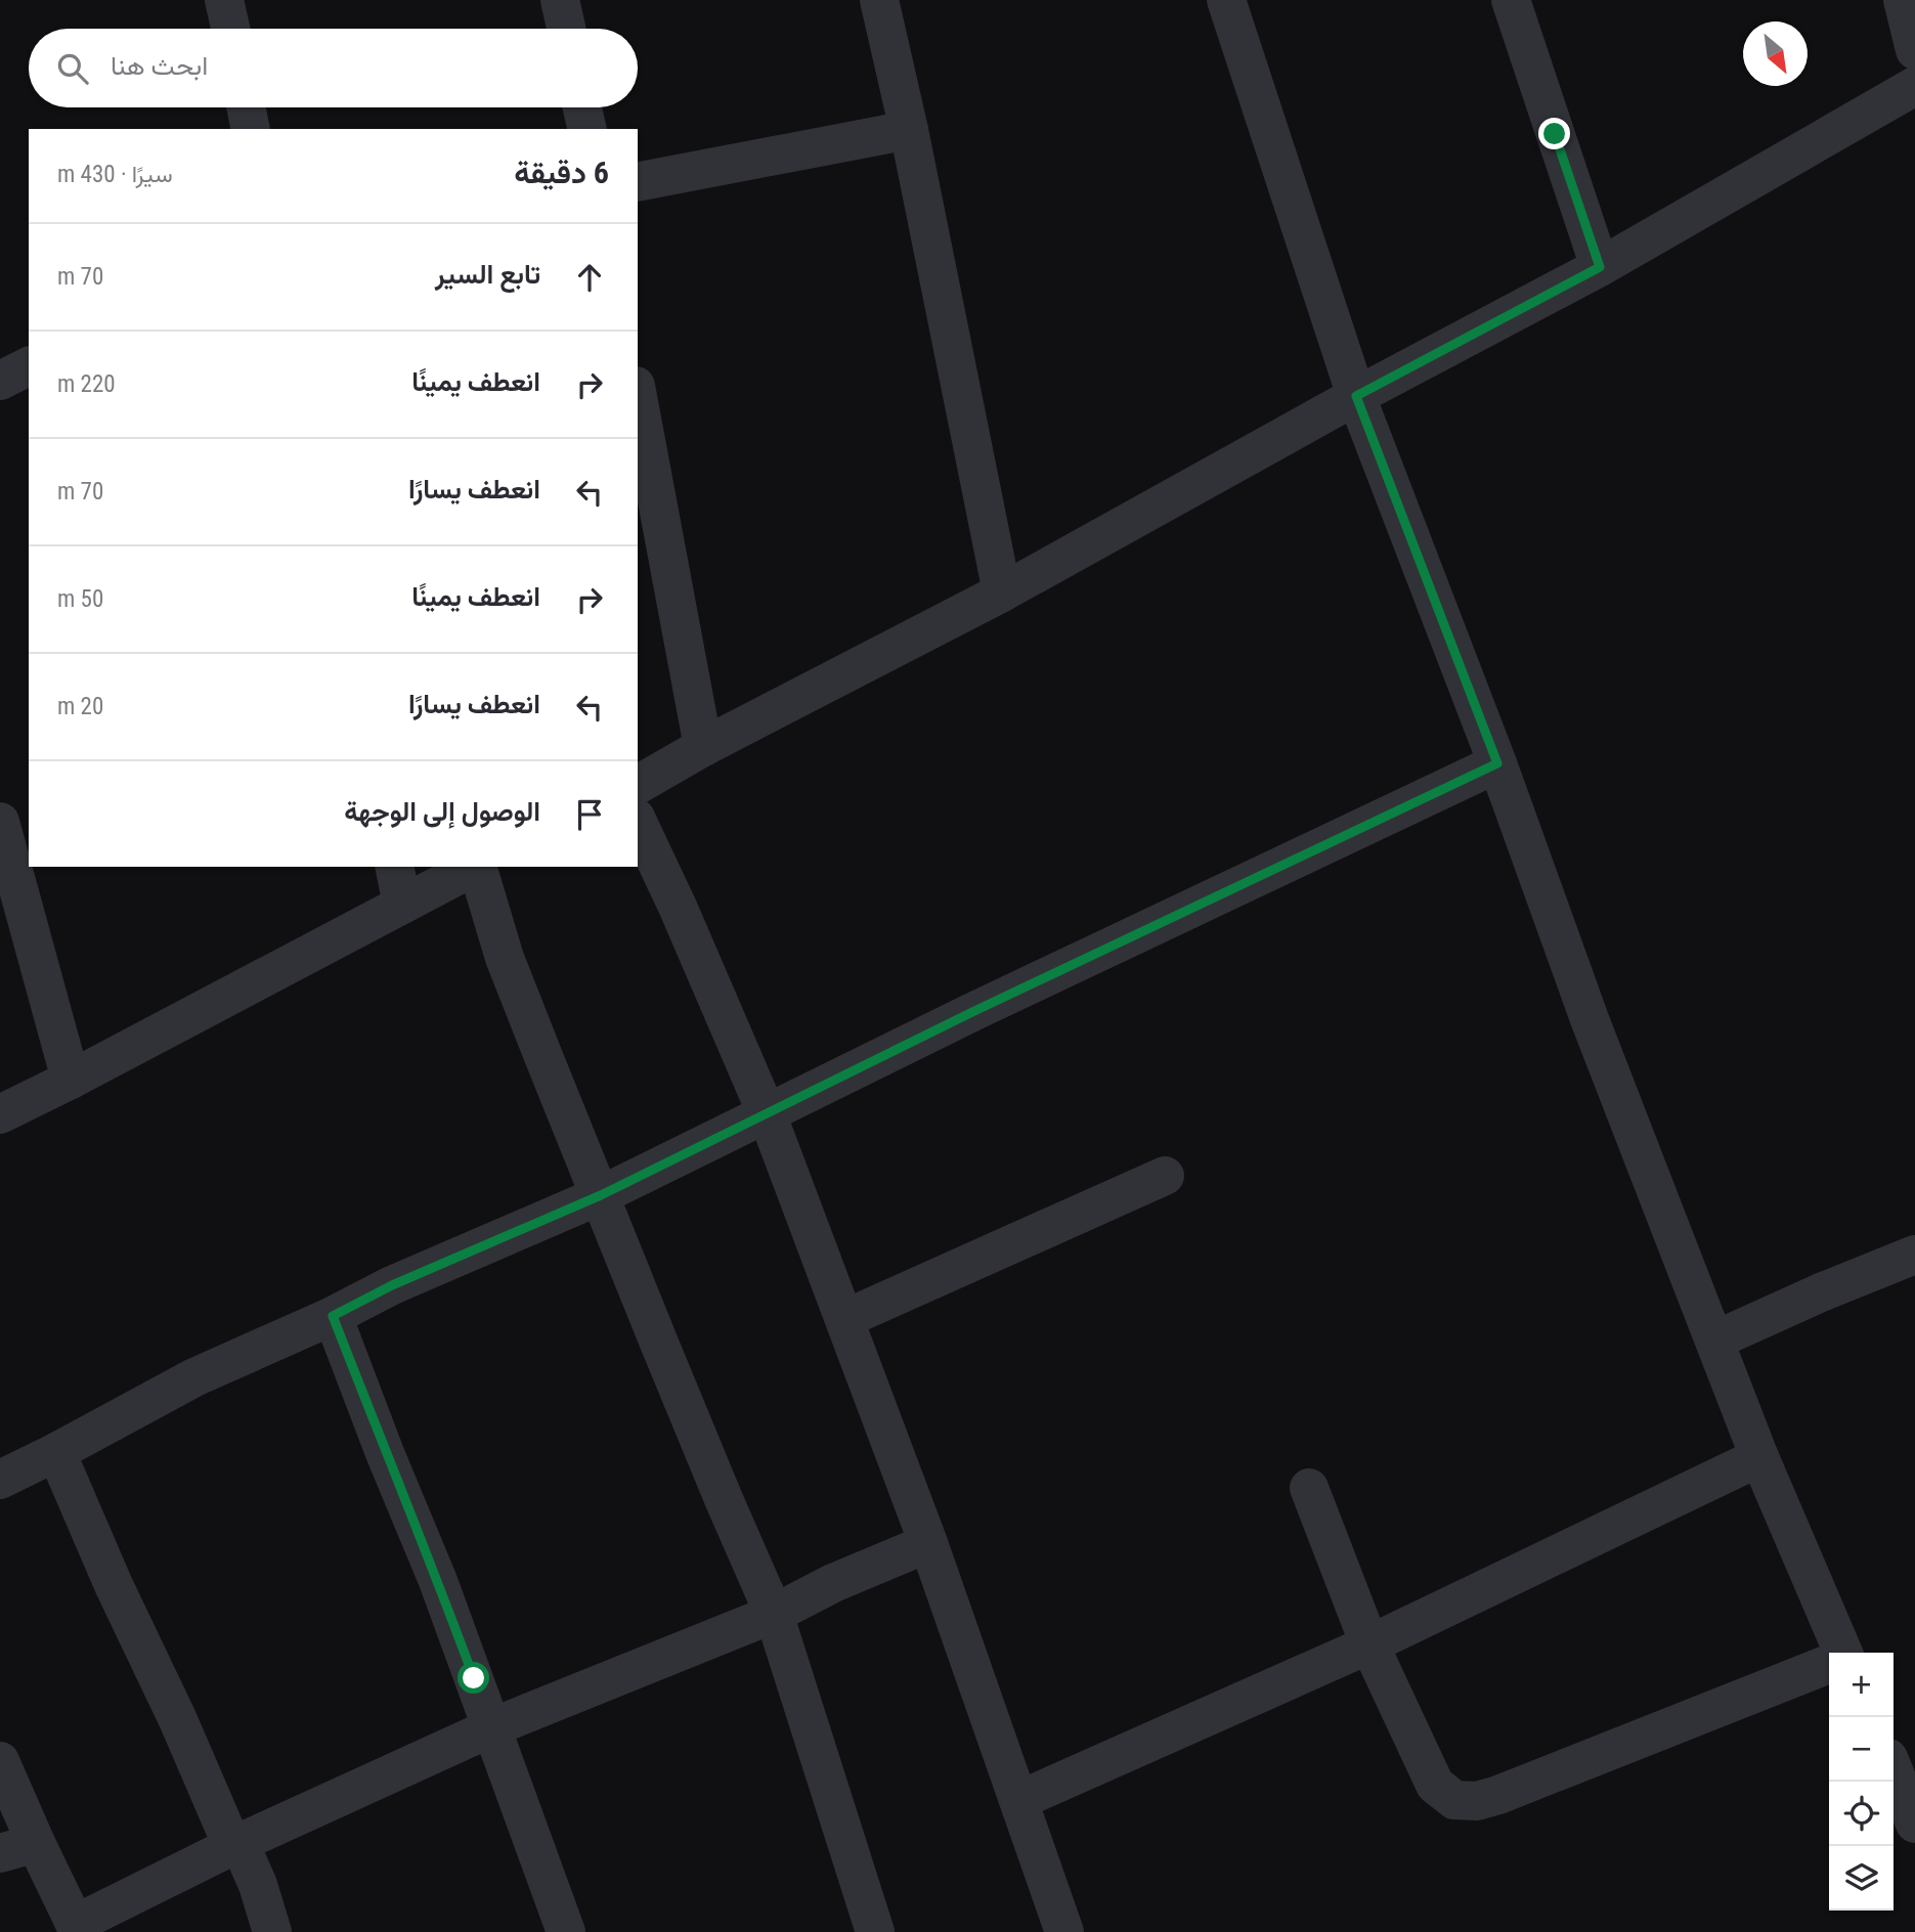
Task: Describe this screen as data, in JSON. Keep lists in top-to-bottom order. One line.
{"north":"bottom right","page":{"search":"ابحث هنا","heading":["6 دقيقة","سيرًا · 430 m"],"list":[["تابع السير","70 m"],["انعطف يمينًا","220 m"],["انعطف يسارًا","70 m"],["انعطف يمينًا","50 m"],["انعطف يسارًا","20 m"],"الوصول إلى الوجهة"],"map_buttons":["+","−"]}}
